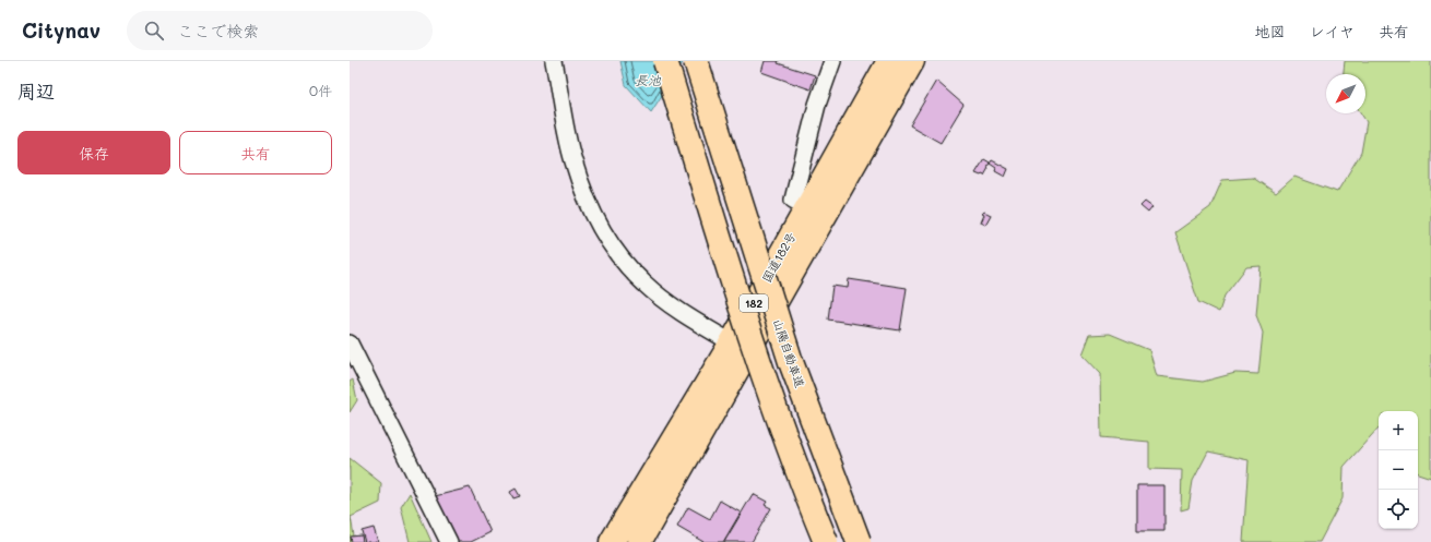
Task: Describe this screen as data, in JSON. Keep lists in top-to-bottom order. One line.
{"streets":{"highway":["国道182号","182","山陽自動車道"]},"water":["長池"],"north":"bottom left","page":{"header":"Citynav","search":"ここで検索","nav":["地図","レイヤ","共有"],"heading":["周辺","0件"],"buttons":["保存","共有"],"map_buttons":["+","−"]}}
